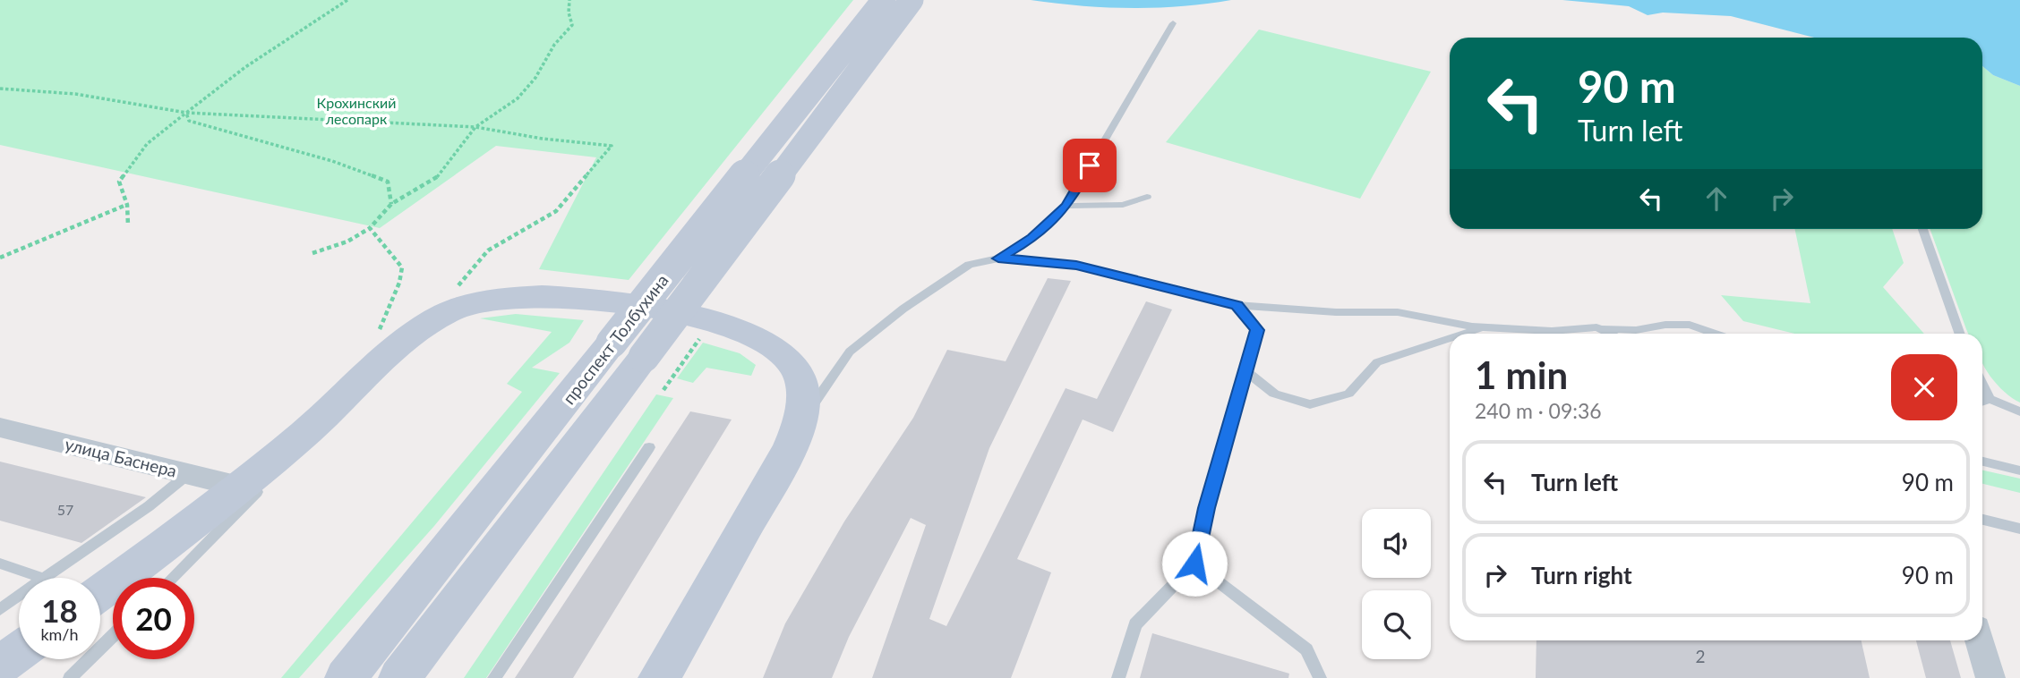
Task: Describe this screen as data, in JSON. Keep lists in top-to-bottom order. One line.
{"streets":{"main road":["проспект Толбухина"],"street":["улица Баснера"]},"parks":["Крохинский лесопарк"],"house_numbers":["57","2"],"page":{"turn":["90 m","Turn left"],"heading":["1 min","240 m · 09:36"],"list":[{"name":"Turn left","value":"90 m"},{"name":"Turn right","value":"90 m"}],"speed":"18 km/h","limit":"20"}}
